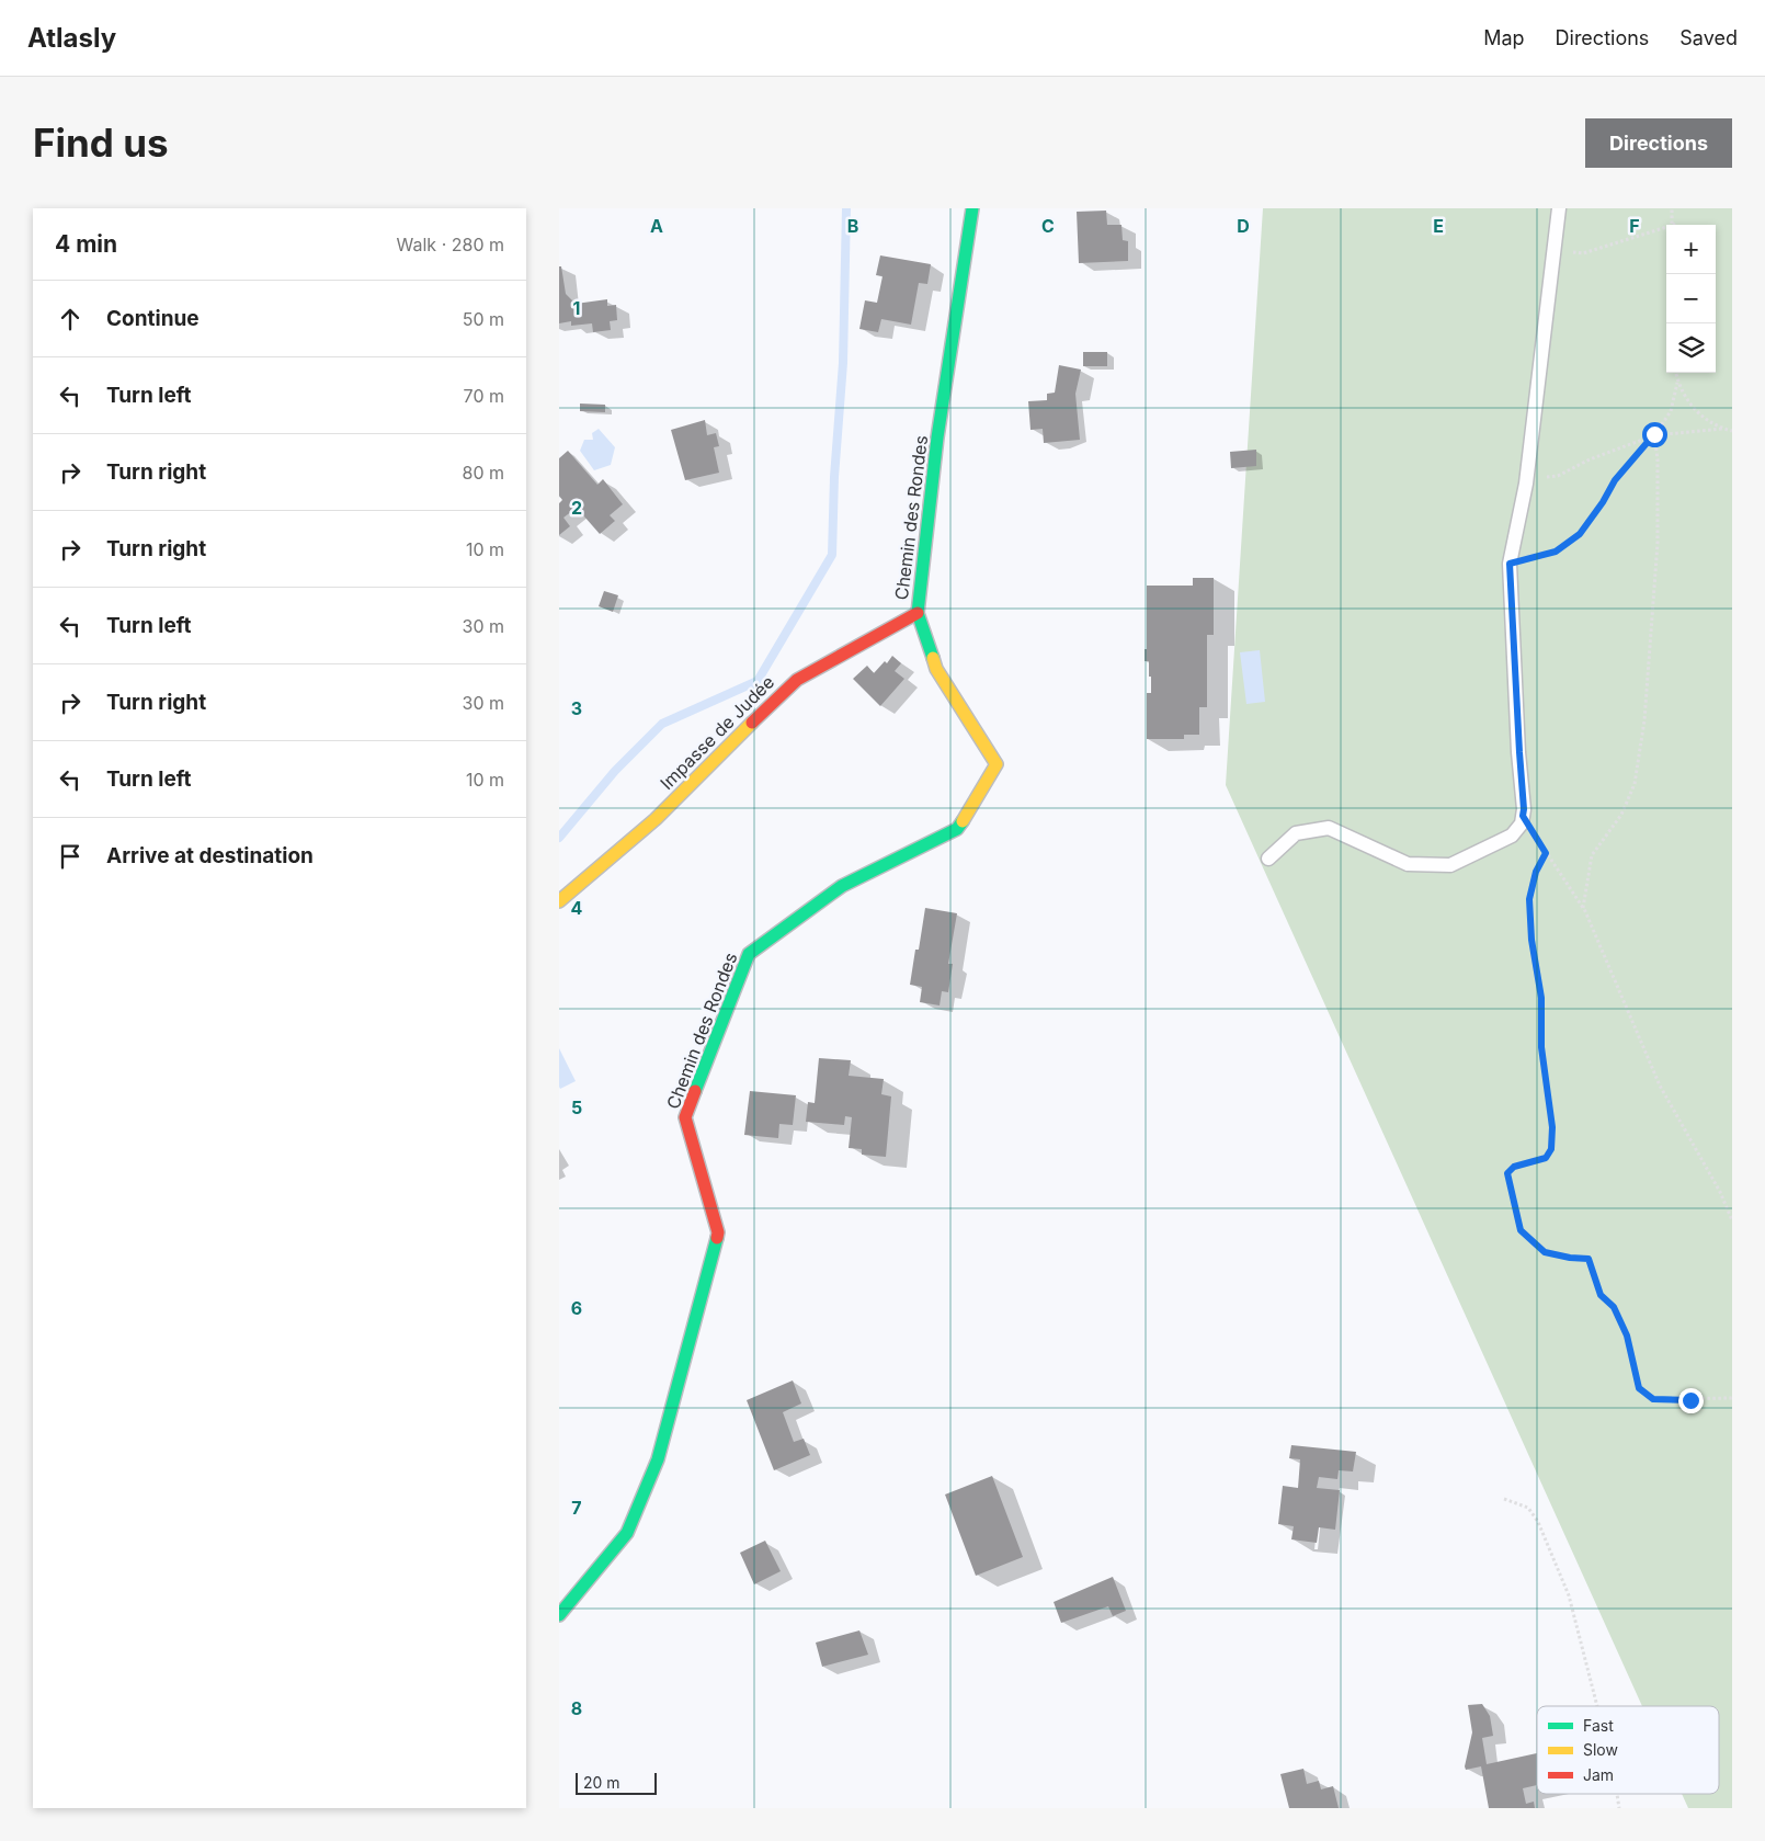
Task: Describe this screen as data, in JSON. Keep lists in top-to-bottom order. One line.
{"streets":{"street":["Chemin des Rondes","Impasse de Judée"]},"crossings":[["Chemin des Rondes","Impasse de Judée"]],"legend":["Fast","Slow","Jam"],"scale_bar":"20 m","page":{"header":"Atlasly","nav":["Map","Directions","Saved"],"buttons":"Directions","title":"Find us","heading":["4 min","Walk · 280 m"],"map_buttons":["+","−"],"list":[["Continue","50 m"],["Turn left","70 m"],["Turn right","80 m"],["Turn right","10 m"],["Turn left","30 m"],["Turn right","30 m"],["Turn left","10 m"],"Arrive at destination"],"scale":"20 m"},"grid":{"columns":["A","B","C","D","E","F"],"rows":["1","2","3","4","5","6","7","8"]}}
